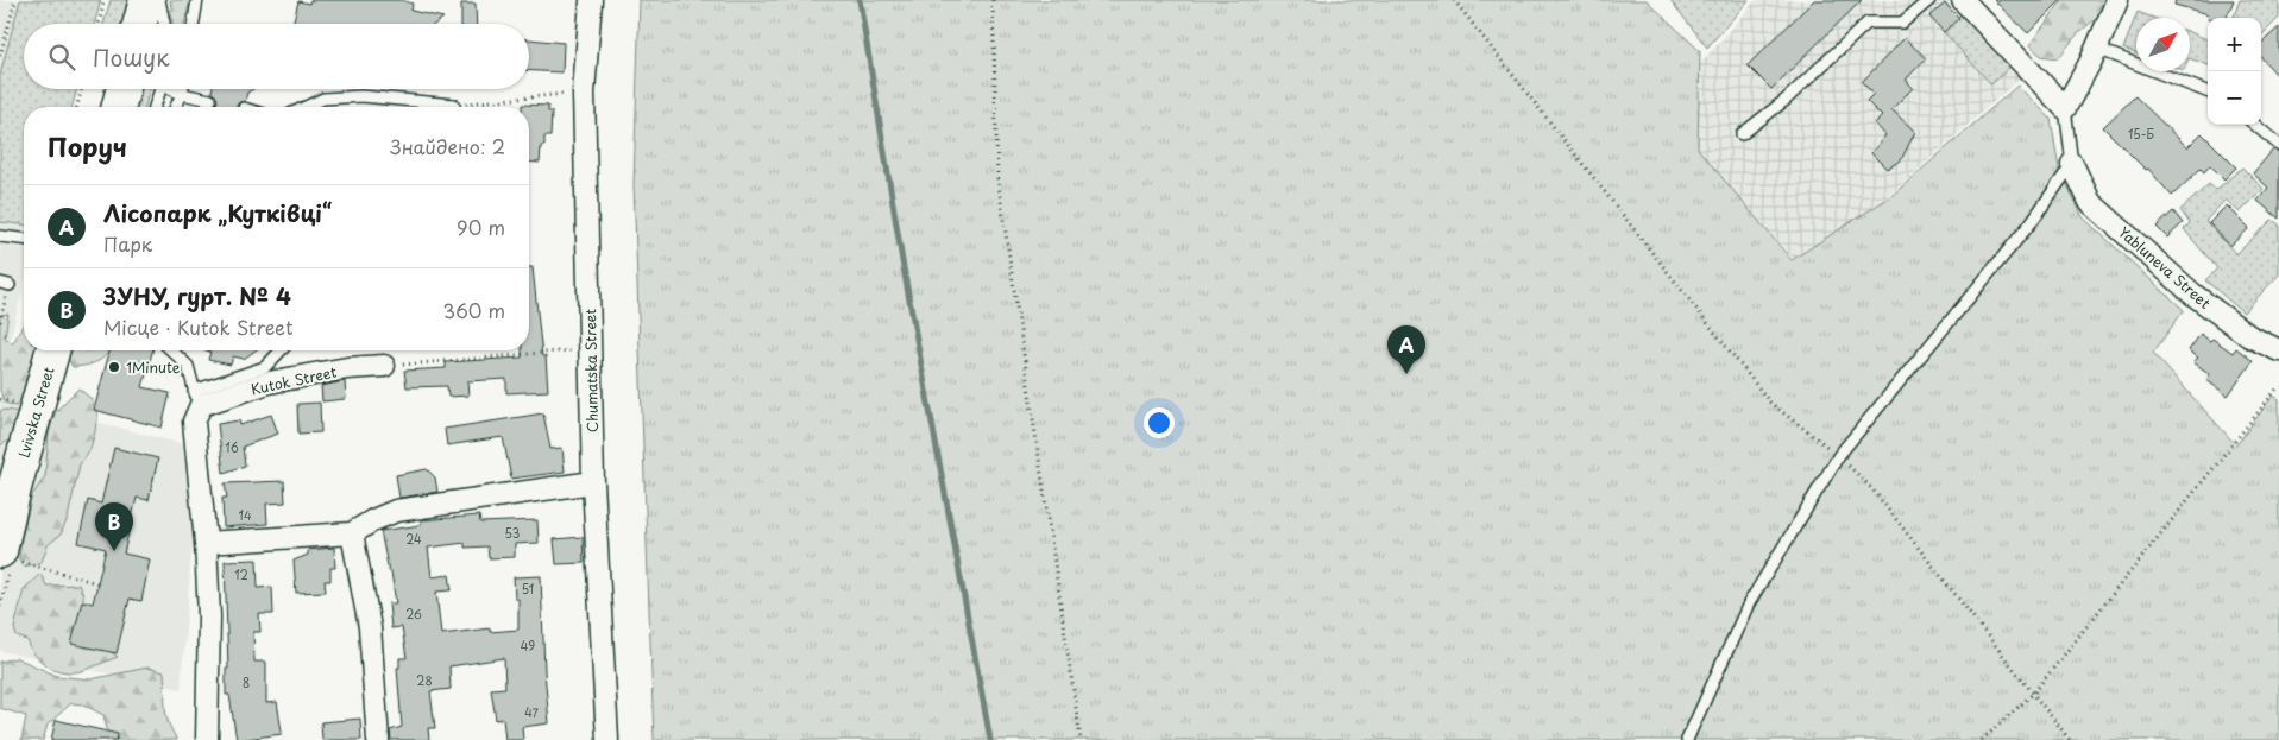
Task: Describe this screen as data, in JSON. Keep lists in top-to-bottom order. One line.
{"streets":{"main road":["Lvivska Street"],"street":["Yabluneva Street","Chumatska Street","Kutok Street"]},"places":["1Minute"],"house_numbers":["15-Б","16","14","53","24","12","51","26","49","28","8","47"],"north":"top right","page":{"map_buttons":["+","−"],"search":"Пошук","heading":["Поруч","Знайдено: 2"],"list":[{"mark":"A","name":"Лісопарк „Кутківці“","note":"Парк","value":"90 m"},{"mark":"B","name":"ЗУНУ, гурт. № 4","note":"Місце · Kutok Street","value":"360 m"}],"pins":["A","B"]}}
